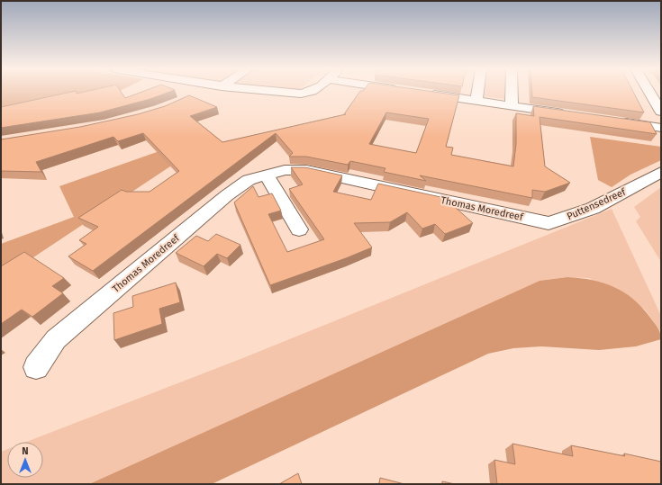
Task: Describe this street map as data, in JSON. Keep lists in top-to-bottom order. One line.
{"streets":{"street":["Puttensedreef","Thomas Moredreef"]},"crossings":[["Puttensedreef","Thomas Moredreef"]],"north":"top"}
